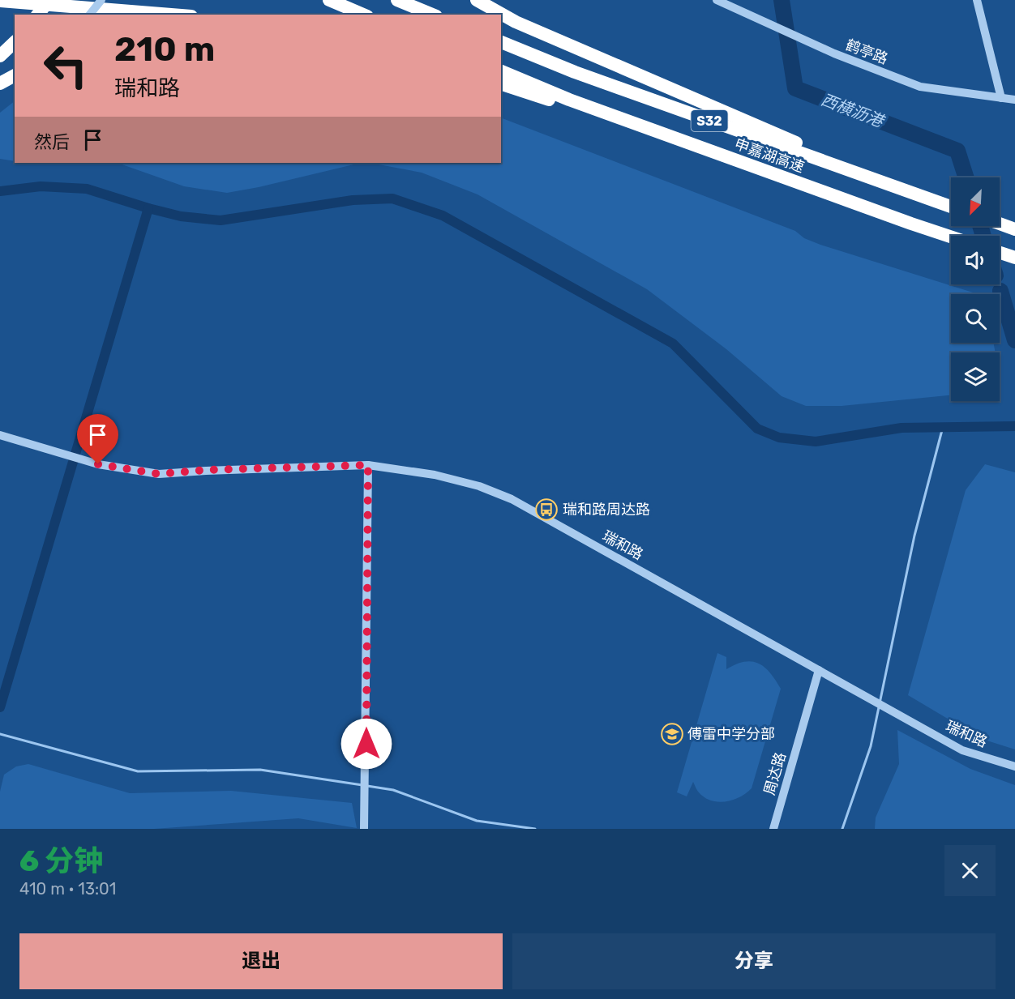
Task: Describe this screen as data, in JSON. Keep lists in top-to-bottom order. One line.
{"streets":{"highway":["S32","申嘉湖高速"],"street":["鹤亭路","瑞和路","周达路"]},"crossings":[["瑞和路","周达路"]],"water":["西横沥港"],"places":{"bus stop":["瑞和路周达路"],"school or university":["傅雷中学分部"]},"north":"bottom left","page":{"turn":["210 m","瑞和路"],"then":"然后","heading":["6 分钟","410 m · 13:01"],"buttons":["退出","分享"]}}
